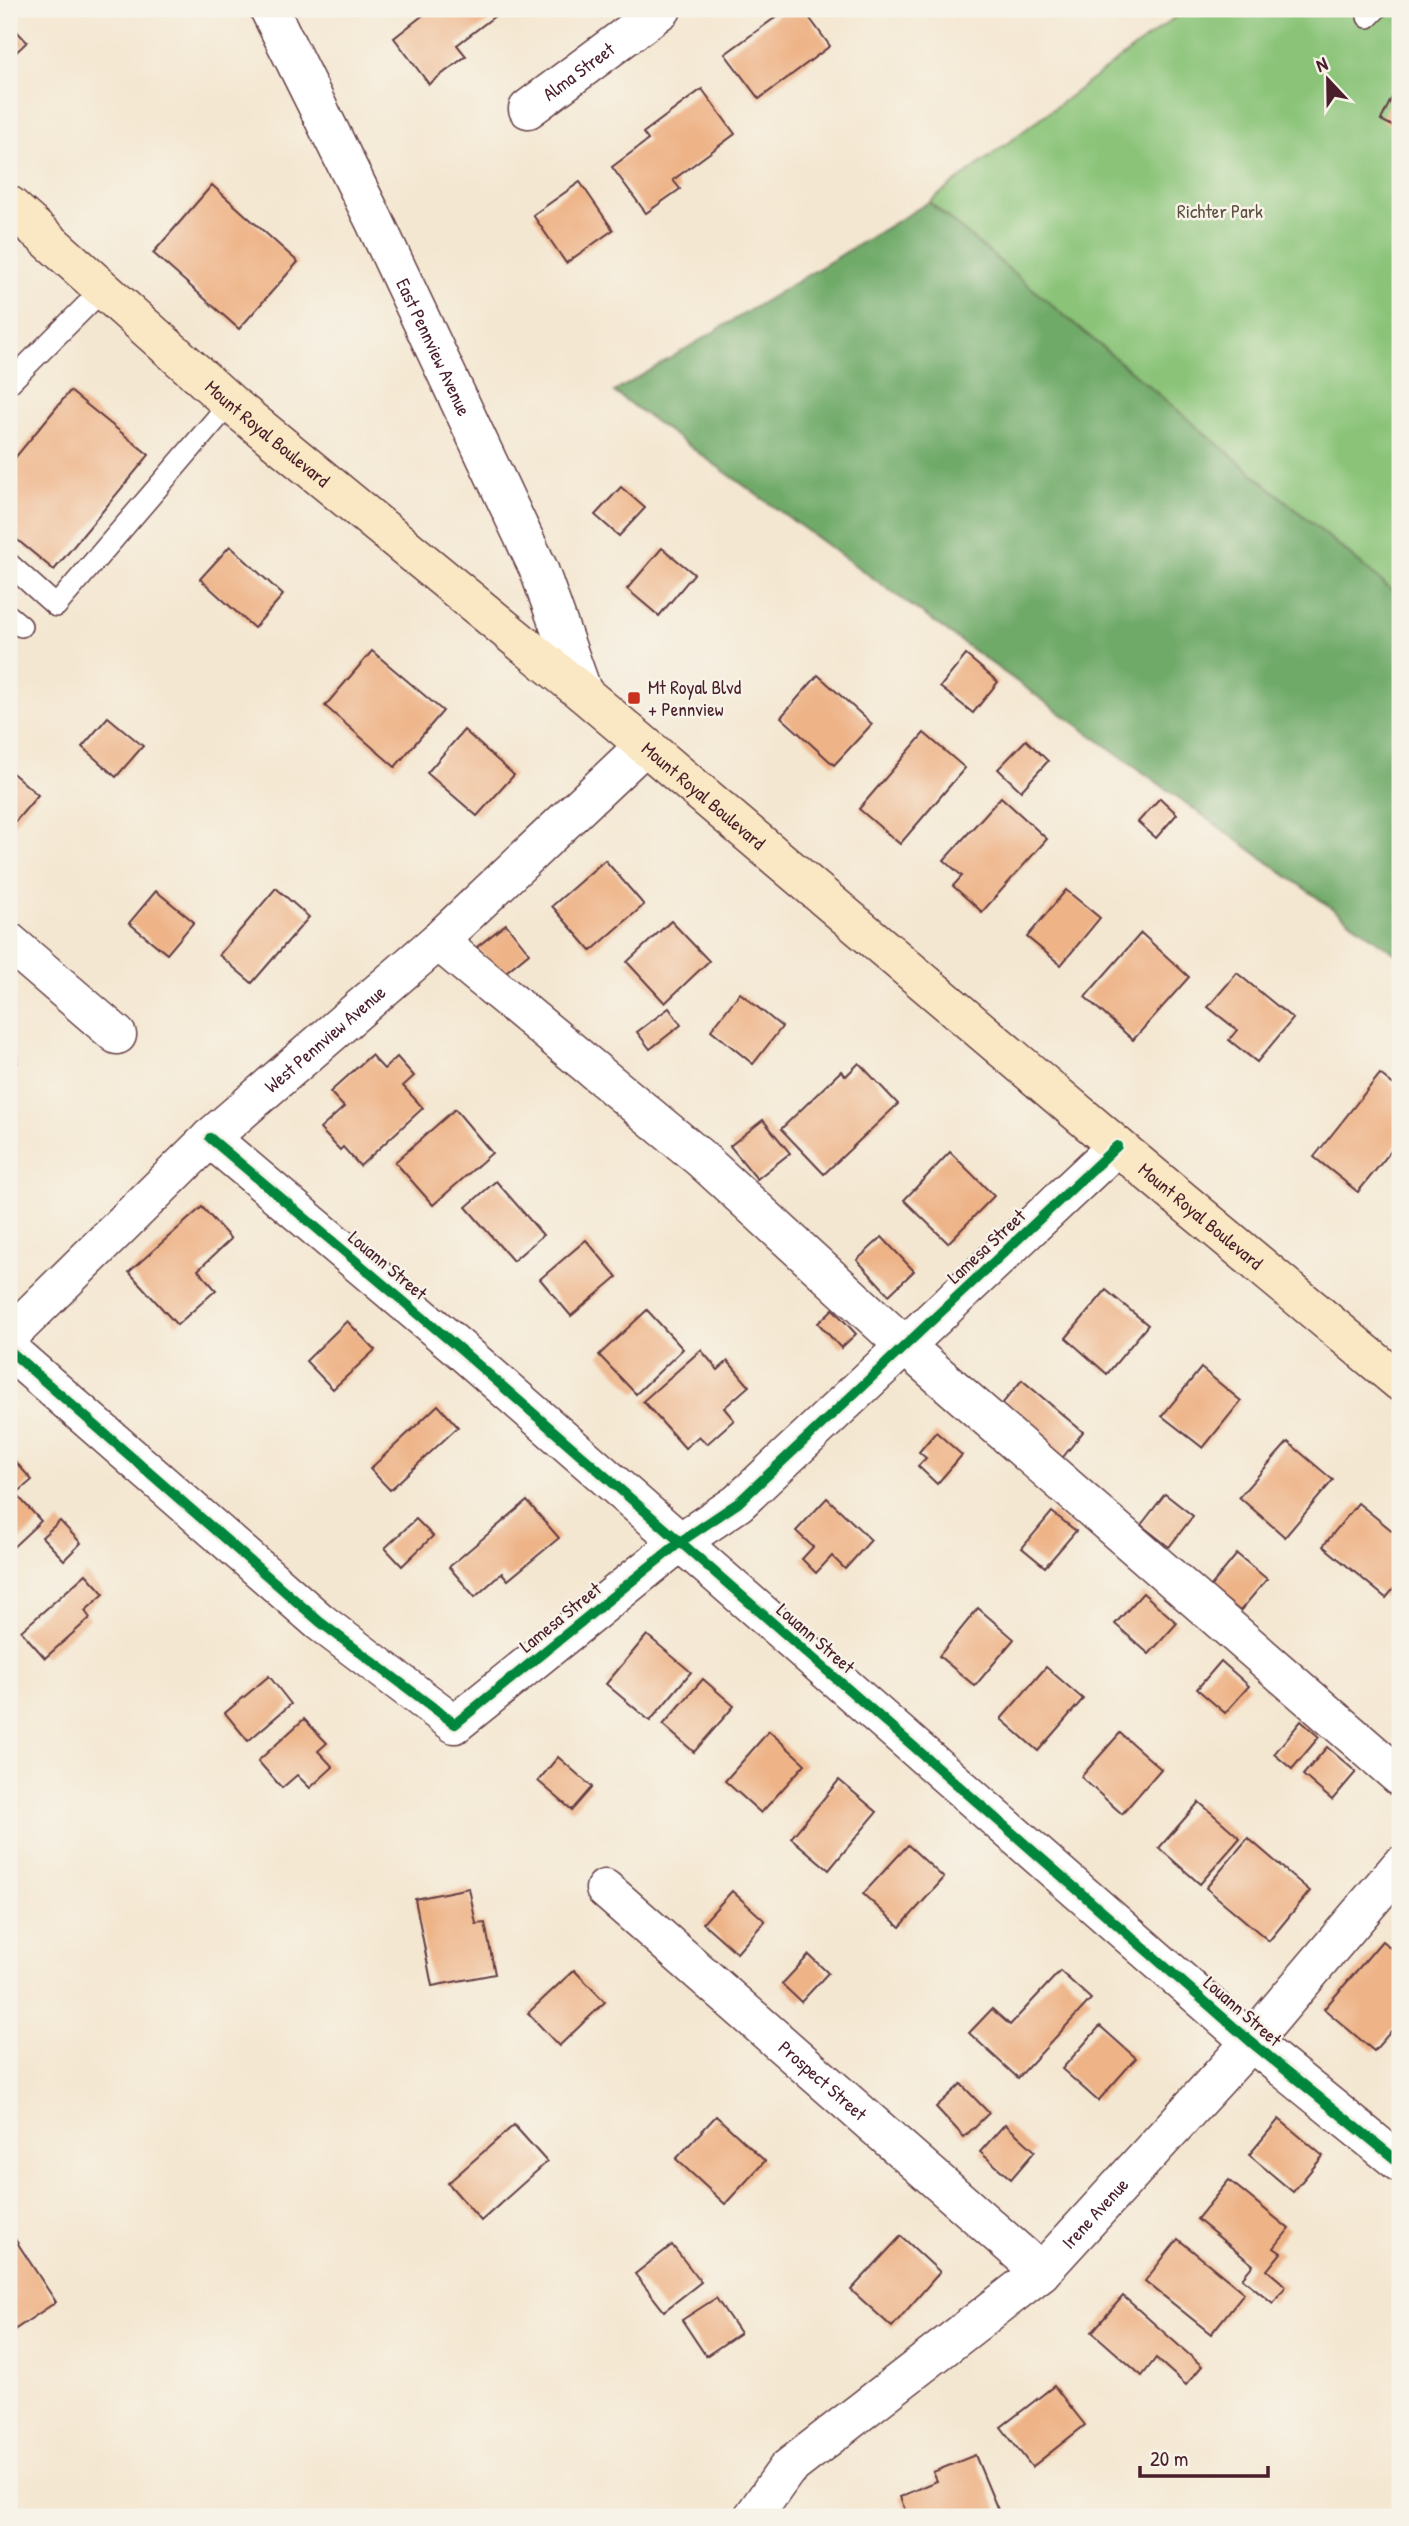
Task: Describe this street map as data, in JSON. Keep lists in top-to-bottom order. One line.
{"streets":{"main road":["Mount Royal Boulevard"],"street":["Alma Street","East Pennview Avenue","West Pennview Avenue","Lamesa Street","Louann Street","Prospect Street","Irene Avenue"]},"crossings":[["East Pennview Avenue","Mount Royal Boulevard"],["Mount Royal Boulevard","West Pennview Avenue"],["Mount Royal Boulevard","Lamesa Street"],["West Pennview Avenue","Louann Street"],["Lamesa Street","Louann Street"],["Louann Street","Irene Avenue"],["Prospect Street","Irene Avenue"]],"parks":["Richter Park"],"places":{"transit":["Mt Royal Blvd + Pennview"]},"scale_bar":"20 m","north":"top"}
